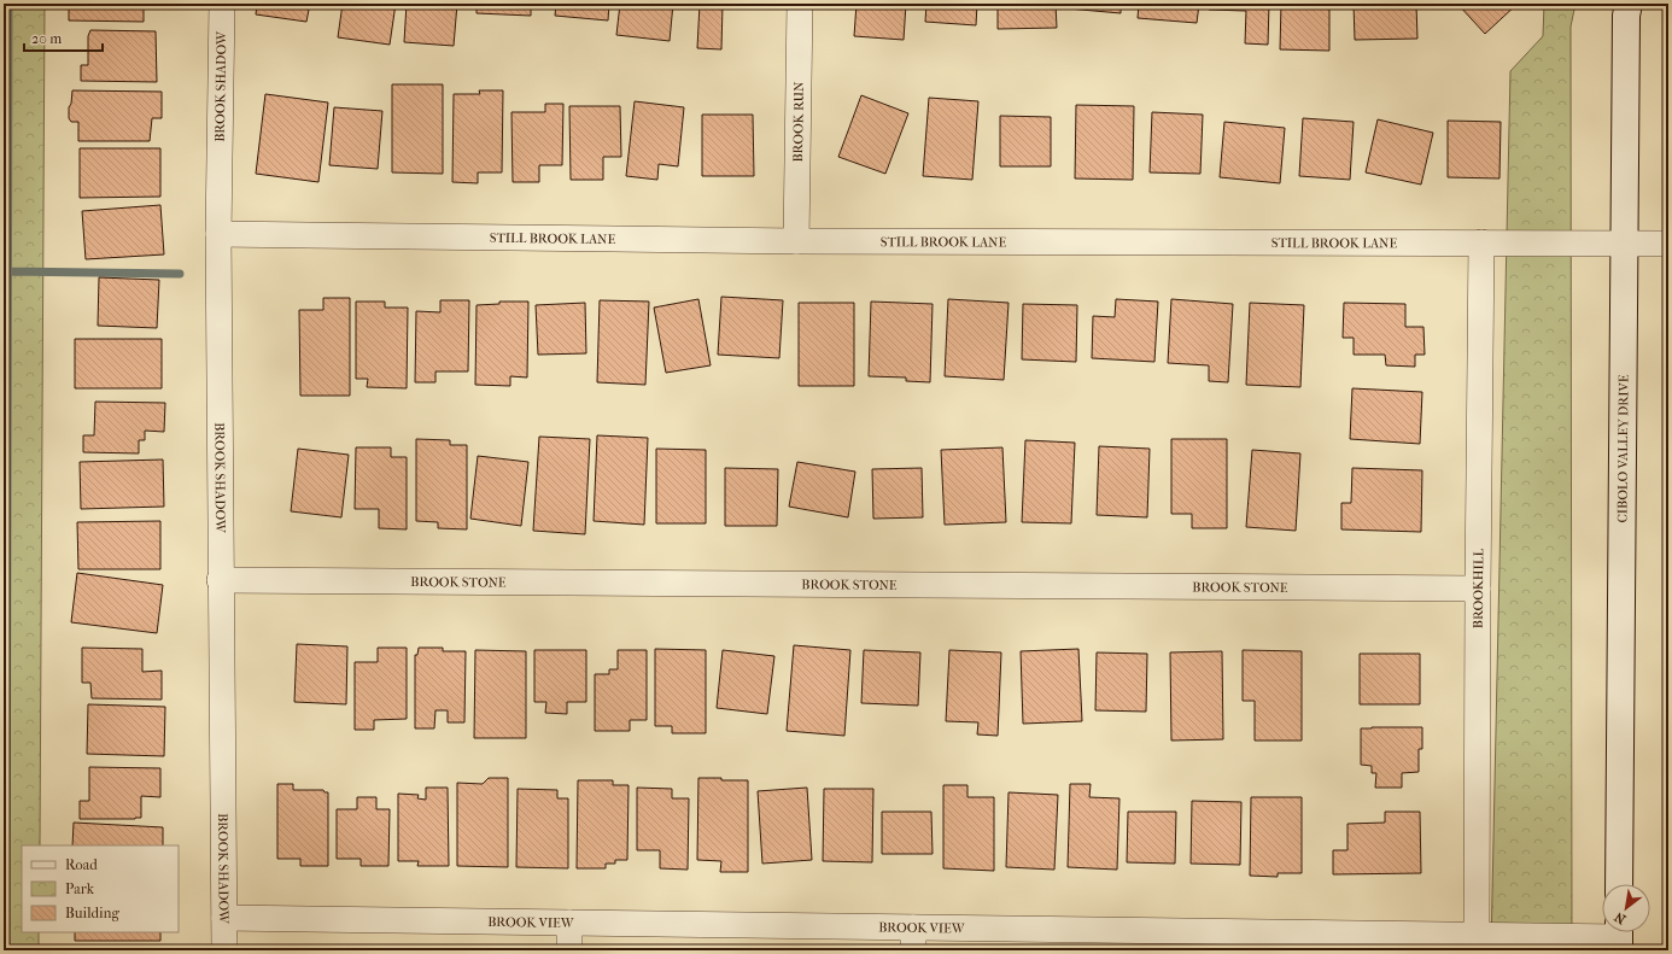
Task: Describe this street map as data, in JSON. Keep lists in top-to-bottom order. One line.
{"streets":{"main road":["CIBOLO VALLEY DRIVE"],"street":["BROOK SHADOW","BROOK RUN","STILL BROOK LANE","BROOK STONE","BROOKHILL","BROOK VIEW"]},"crossings":[["BROOK SHADOW","STILL BROOK LANE"],["BROOK SHADOW","BROOK STONE"],["BROOK SHADOW","BROOK VIEW"],["BROOK RUN","STILL BROOK LANE"],["STILL BROOK LANE","CIBOLO VALLEY DRIVE"],["STILL BROOK LANE","BROOKHILL"],["BROOK STONE","BROOKHILL"],["BROOKHILL","BROOK VIEW"]],"legend":["Road","Park","Building"],"scale_bar":"20 m","north":"bottom left"}
